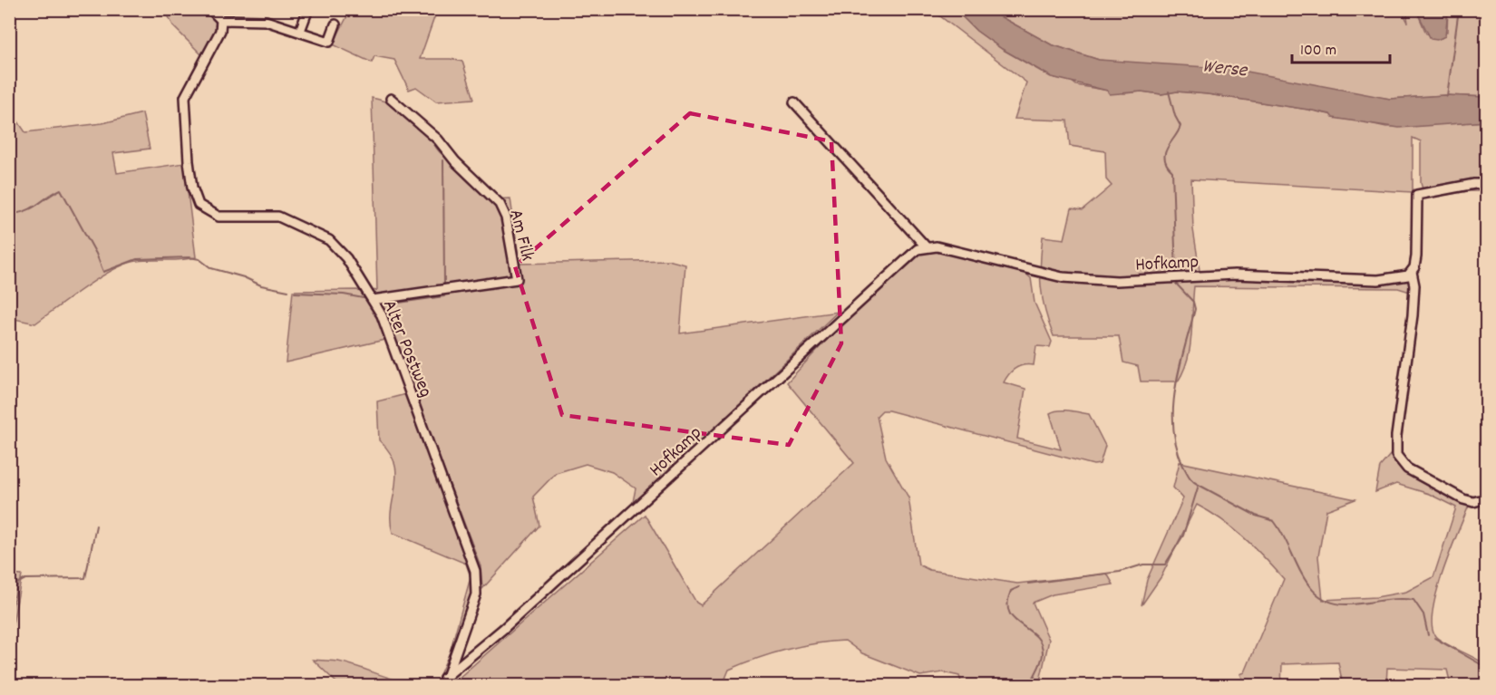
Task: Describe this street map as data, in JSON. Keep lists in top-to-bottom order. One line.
{"streets":{"street":["Am Filk","Hofkamp","Alter Postweg"]},"crossings":[["Am Filk","Alter Postweg"],["Hofkamp","Alter Postweg"]],"water":["Werse"],"scale_bar":"100 m"}
